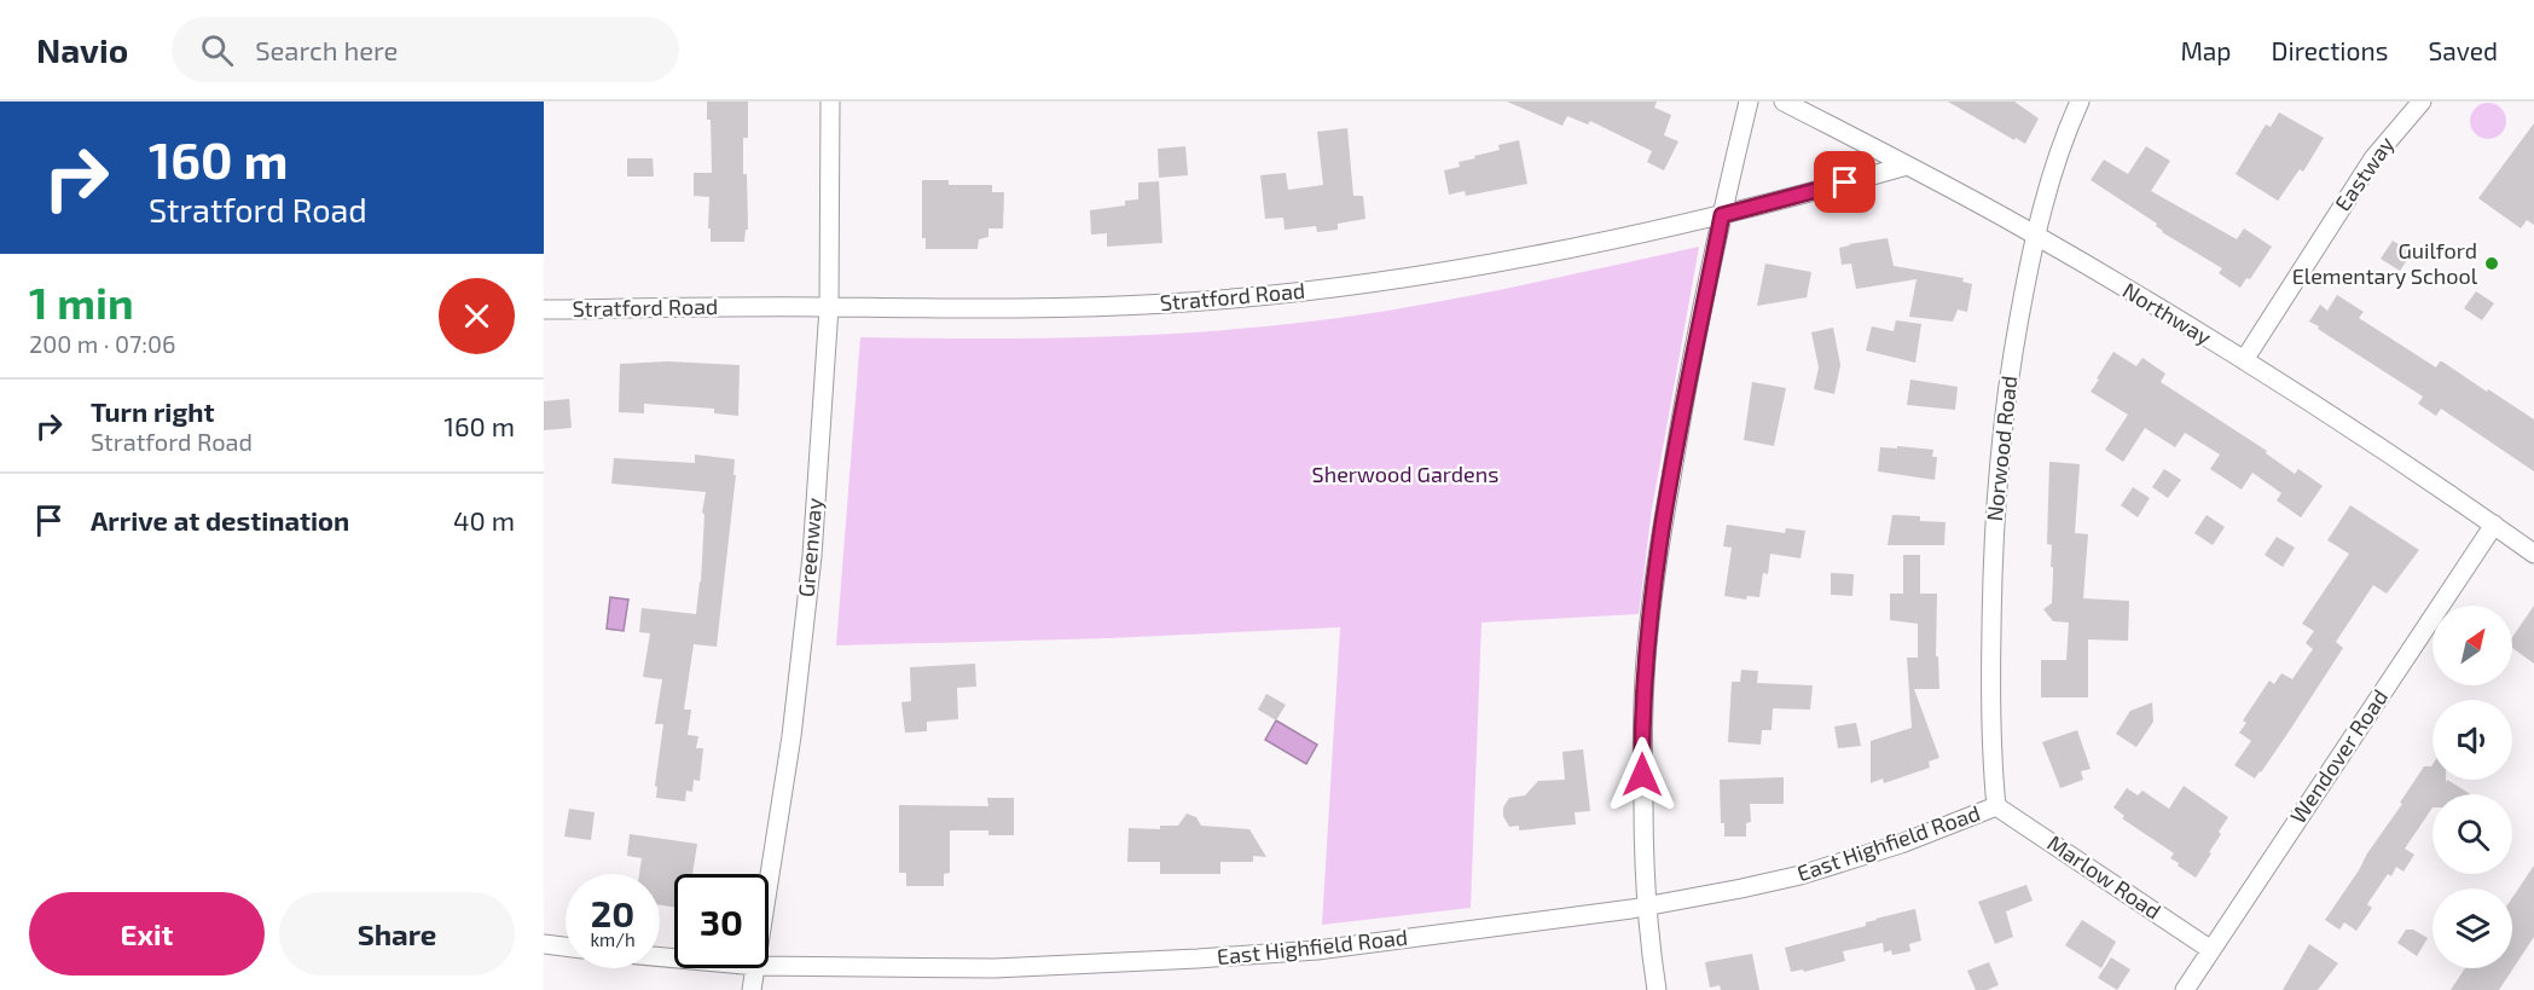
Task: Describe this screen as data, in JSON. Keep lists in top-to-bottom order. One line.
{"streets":{"street":["Eastway","Stratford Road","Northway","Norwood Road","Greenway","Wendover Road","East Highfield Road","Marlow Road"]},"crossings":[["Eastway","Northway"],["Stratford Road","Northway"],["Stratford Road","Greenway"],["Northway","Norwood Road"],["Northway","Wendover Road"],["Norwood Road","East Highfield Road"],["Norwood Road","Marlow Road"],["Wendover Road","Marlow Road"],["East Highfield Road","Marlow Road"]],"parks":["Sherwood Gardens"],"places":["Guilford Elementary School"],"north":"top right","page":{"header":"Navio","search":"Search here","nav":["Map","Directions","Saved"],"turn":["160 m","Stratford Road"],"heading":["1 min","200 m · 07:06"],"list":[{"name":"Turn right","note":"Stratford Road","value":"160 m"},{"name":"Arrive at destination","value":"40 m"}],"speed":"20 km/h","limit":"30","buttons":["Exit","Share"]}}
